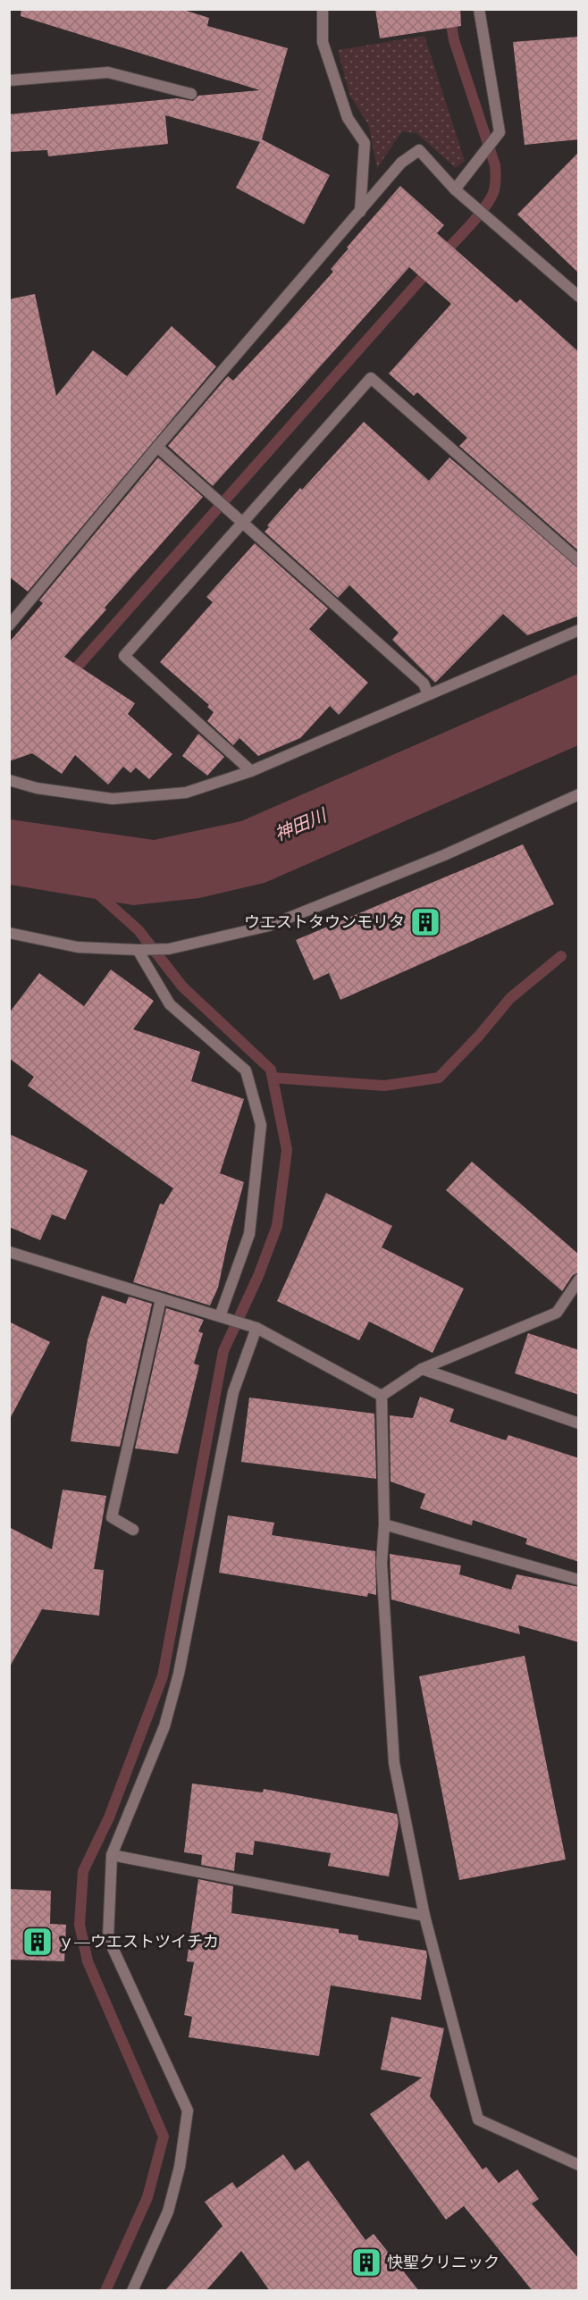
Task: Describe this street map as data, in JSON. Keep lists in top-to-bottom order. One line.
{"water":["神田川"],"places":{"building":["ウエストタウンモリタ","ｙ―ウエストツイチカ","快聖クリニック"]}}
